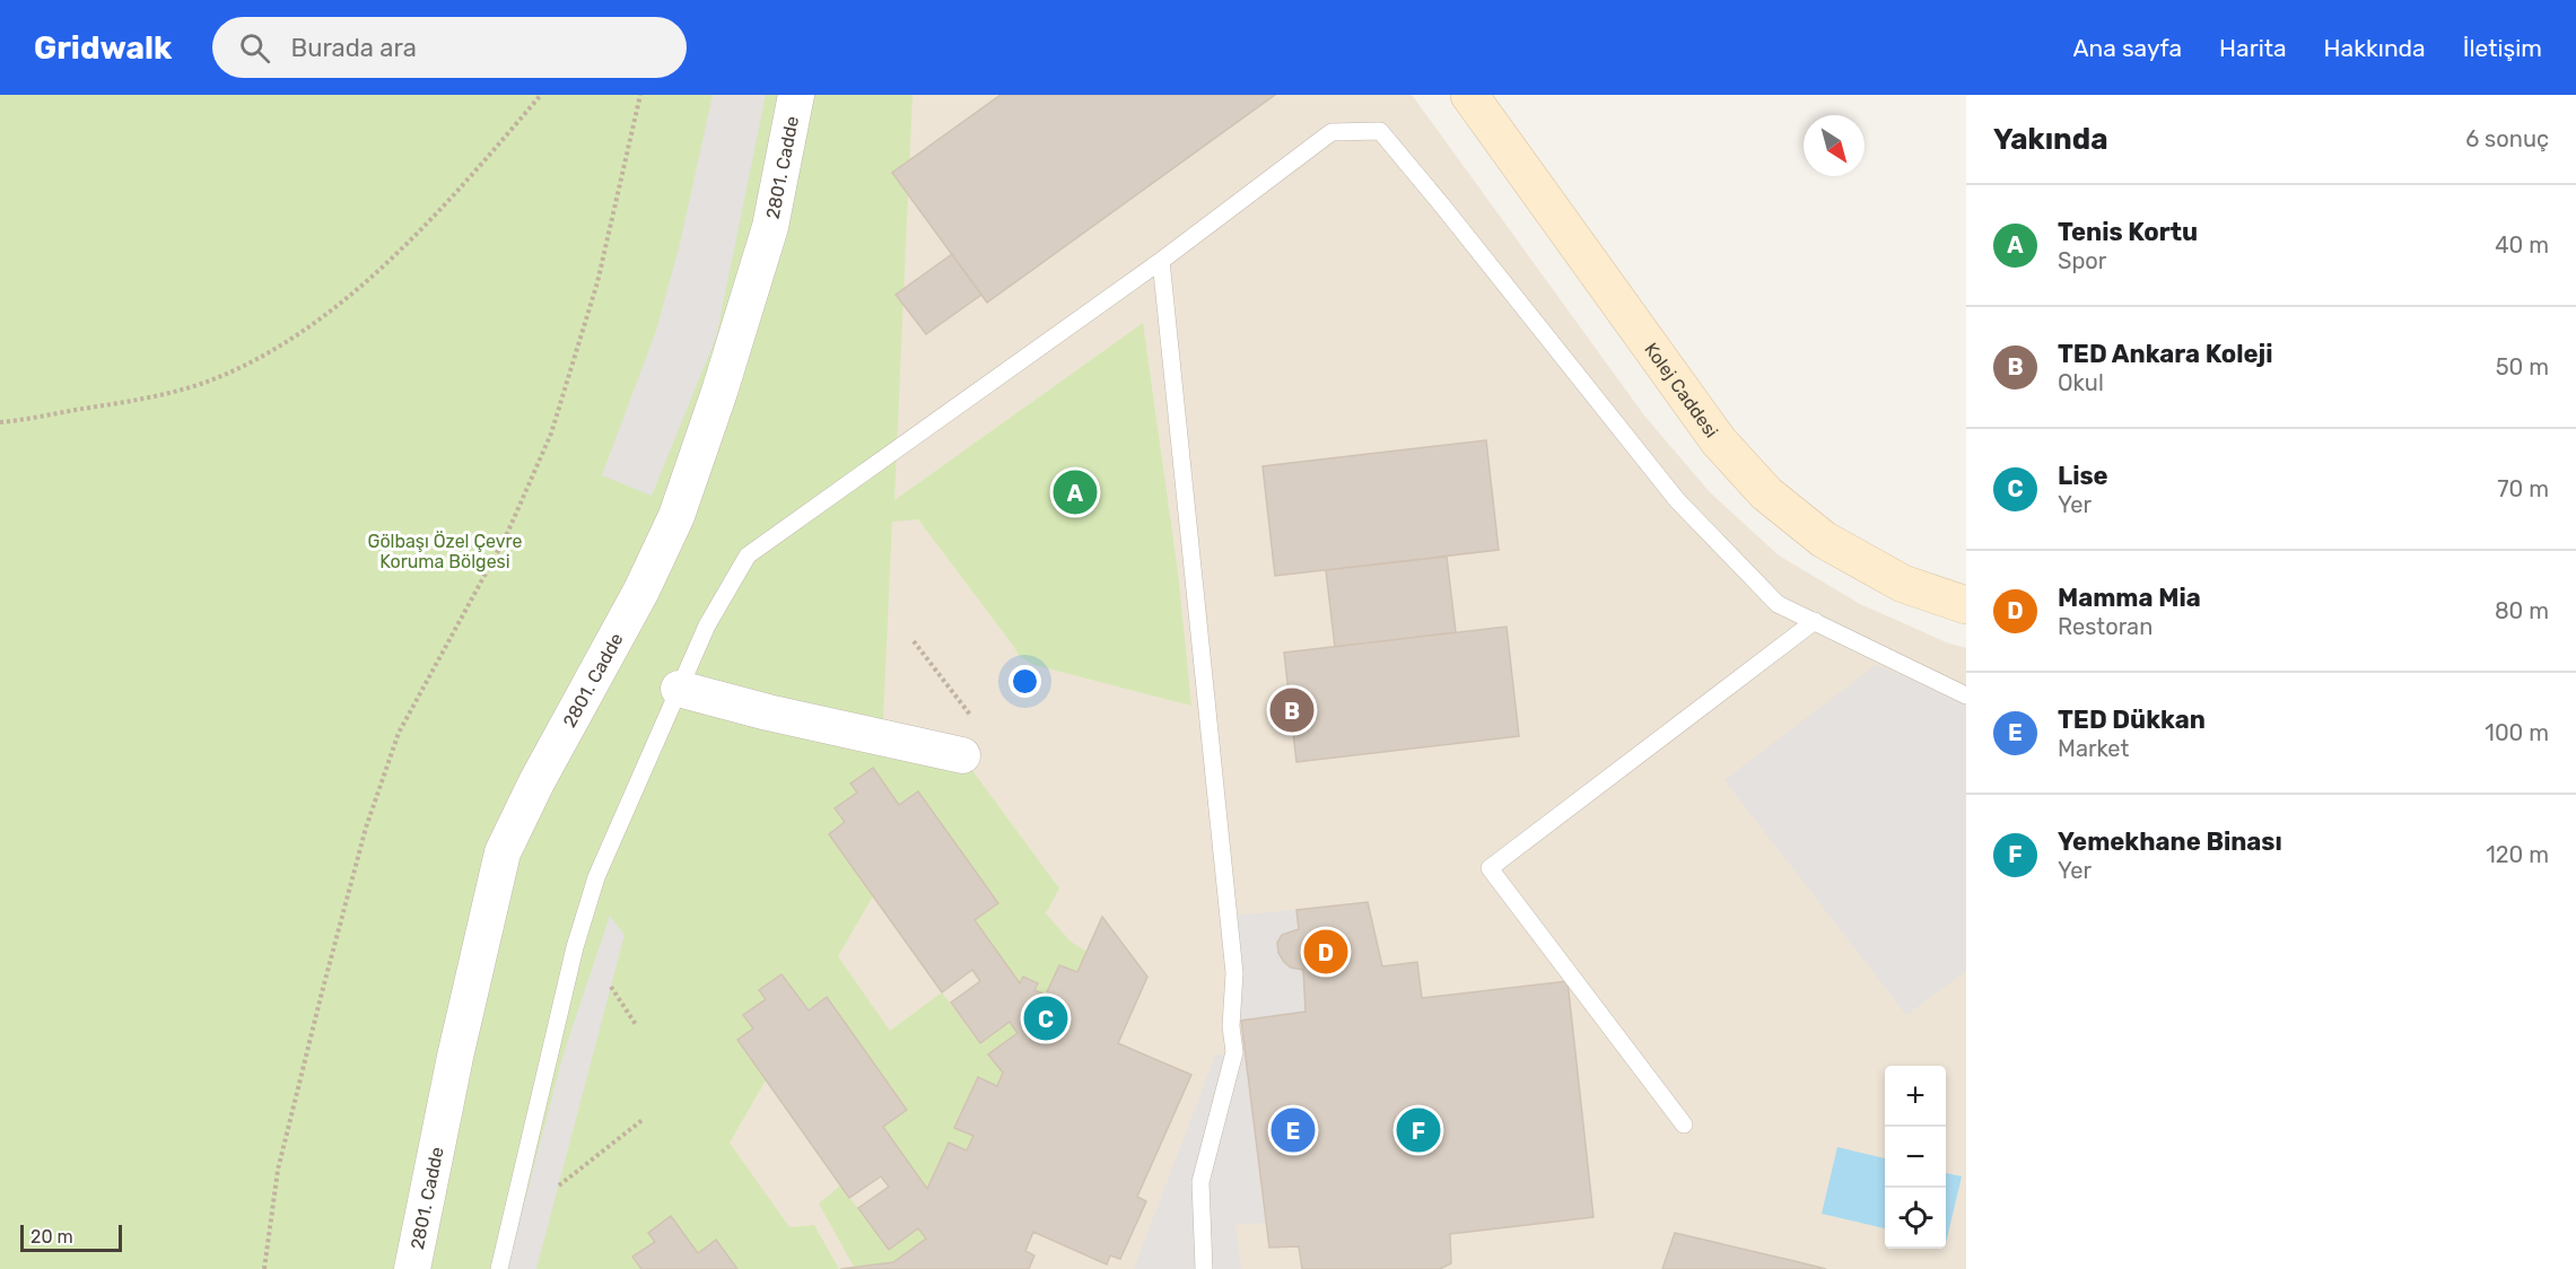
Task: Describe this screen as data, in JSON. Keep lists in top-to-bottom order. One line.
{"streets":{"street":["2801. Cadde","Kolej Caddesi"]},"parks":["Gölbaşı Özel Çevre Koruma Bölgesi"],"scale_bar":"20 m","north":"bottom right","page":{"header":"Gridwalk","search":"Burada ara","nav":["Ana sayfa","Harita","Hakkında","İletişim"],"heading":["Yakında","6 sonuç"],"list":[{"mark":"A","name":"Tenis Kortu","note":"Spor","value":"40 m"},{"mark":"B","name":"TED Ankara Koleji","note":"Okul","value":"50 m"},{"mark":"C","name":"Lise","note":"Yer","value":"70 m"},{"mark":"D","name":"Mamma Mia","note":"Restoran","value":"80 m"},{"mark":"E","name":"TED Dükkan","note":"Market","value":"100 m"},{"mark":"F","name":"Yemekhane Binası","note":"Yer","value":"120 m"}],"pins":["A","B","D","C","E","F"],"map_buttons":["+","−"],"scale":"20 m"}}
